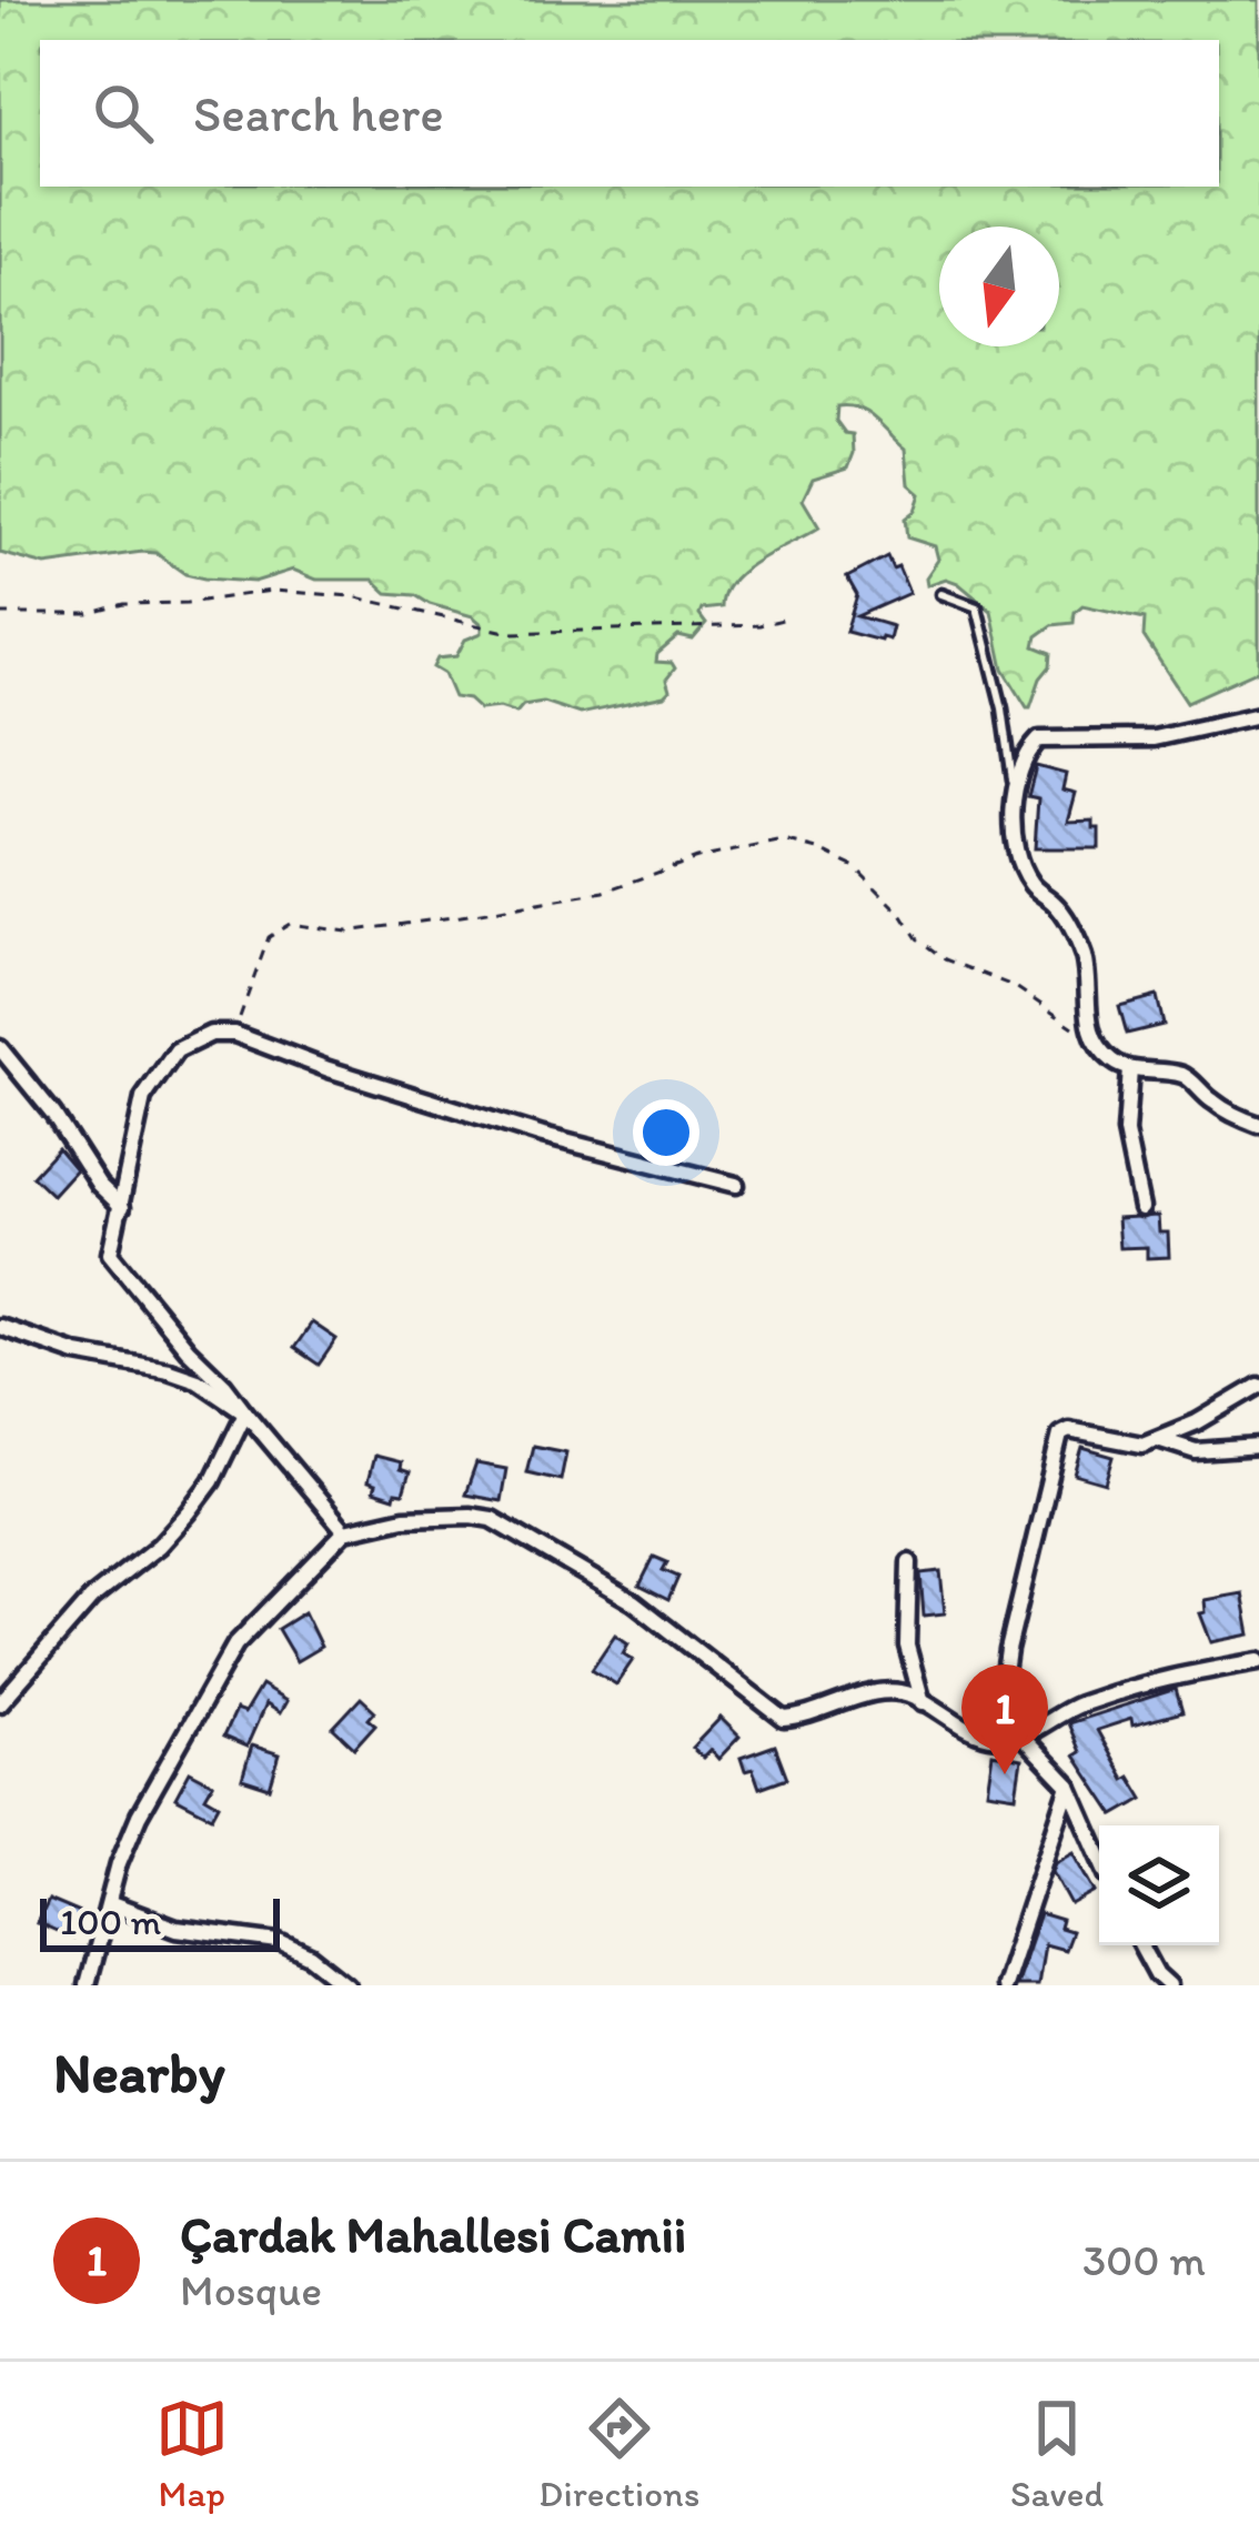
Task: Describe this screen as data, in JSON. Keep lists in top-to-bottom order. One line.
{"scale_bar":"100 m","north":"bottom","page":{"search":"Search here","pins":"1","scale":"100 m","heading":"Nearby","list":[{"mark":"1","name":"Çardak Mahallesi Camii","note":"Mosque","value":"300 m"}],"nav":["Map","Directions","Saved"]}}
